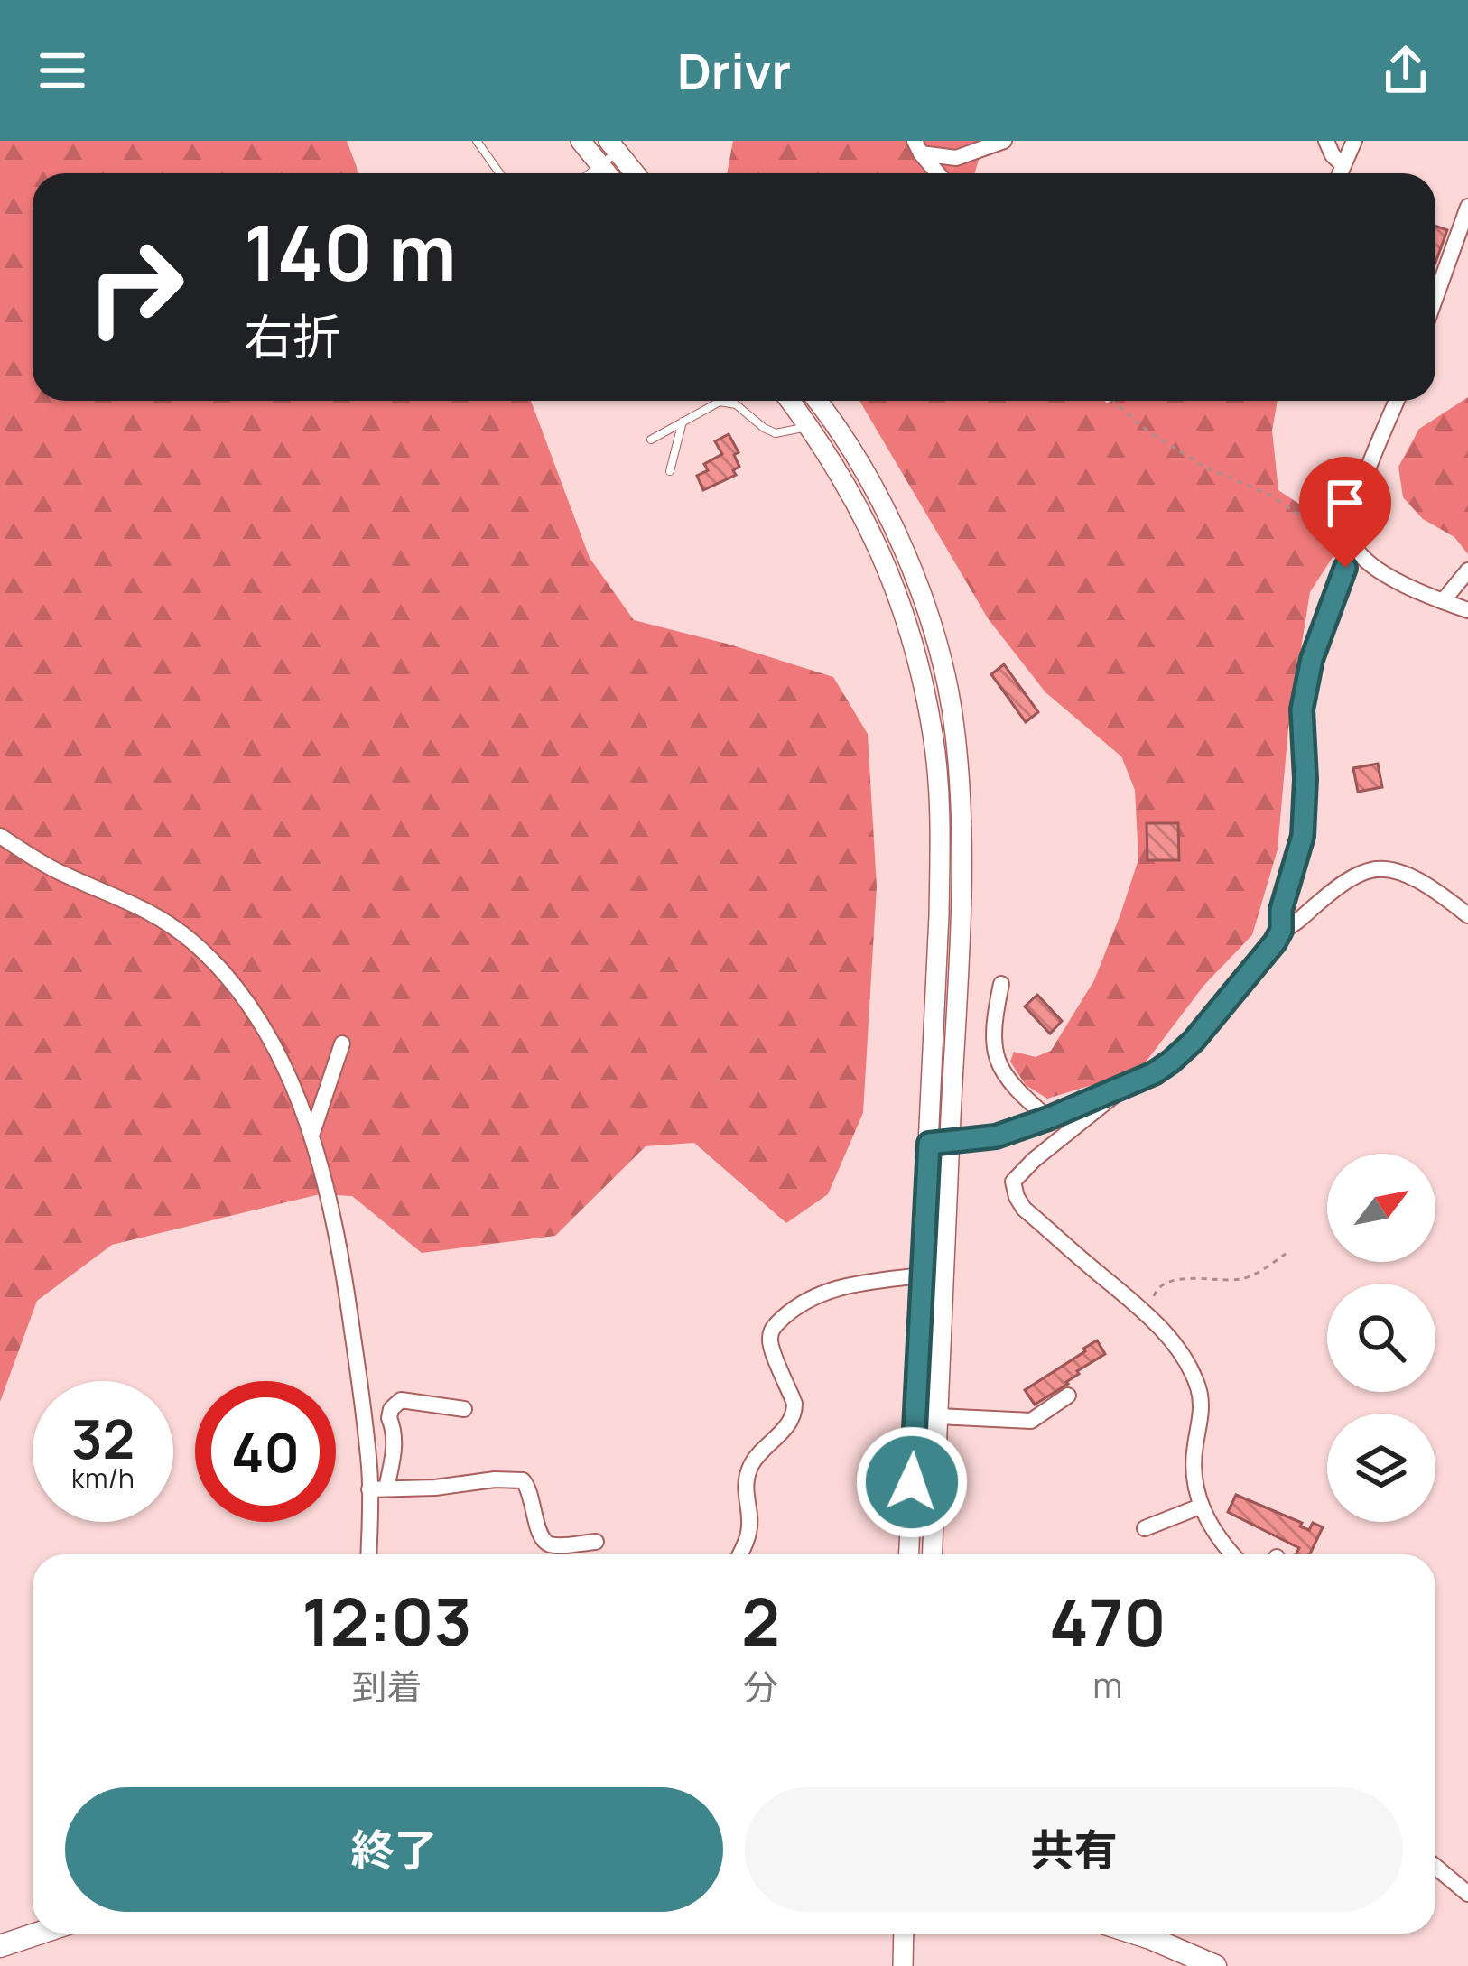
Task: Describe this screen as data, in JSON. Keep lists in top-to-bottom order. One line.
{"north":"top right","page":{"header":"Drivr","turn":["140 m","右折"],"speed":"32 km/h","limit":"40","eta":["12:03","到着","2","分","470","m"],"buttons":["終了","共有"]}}
